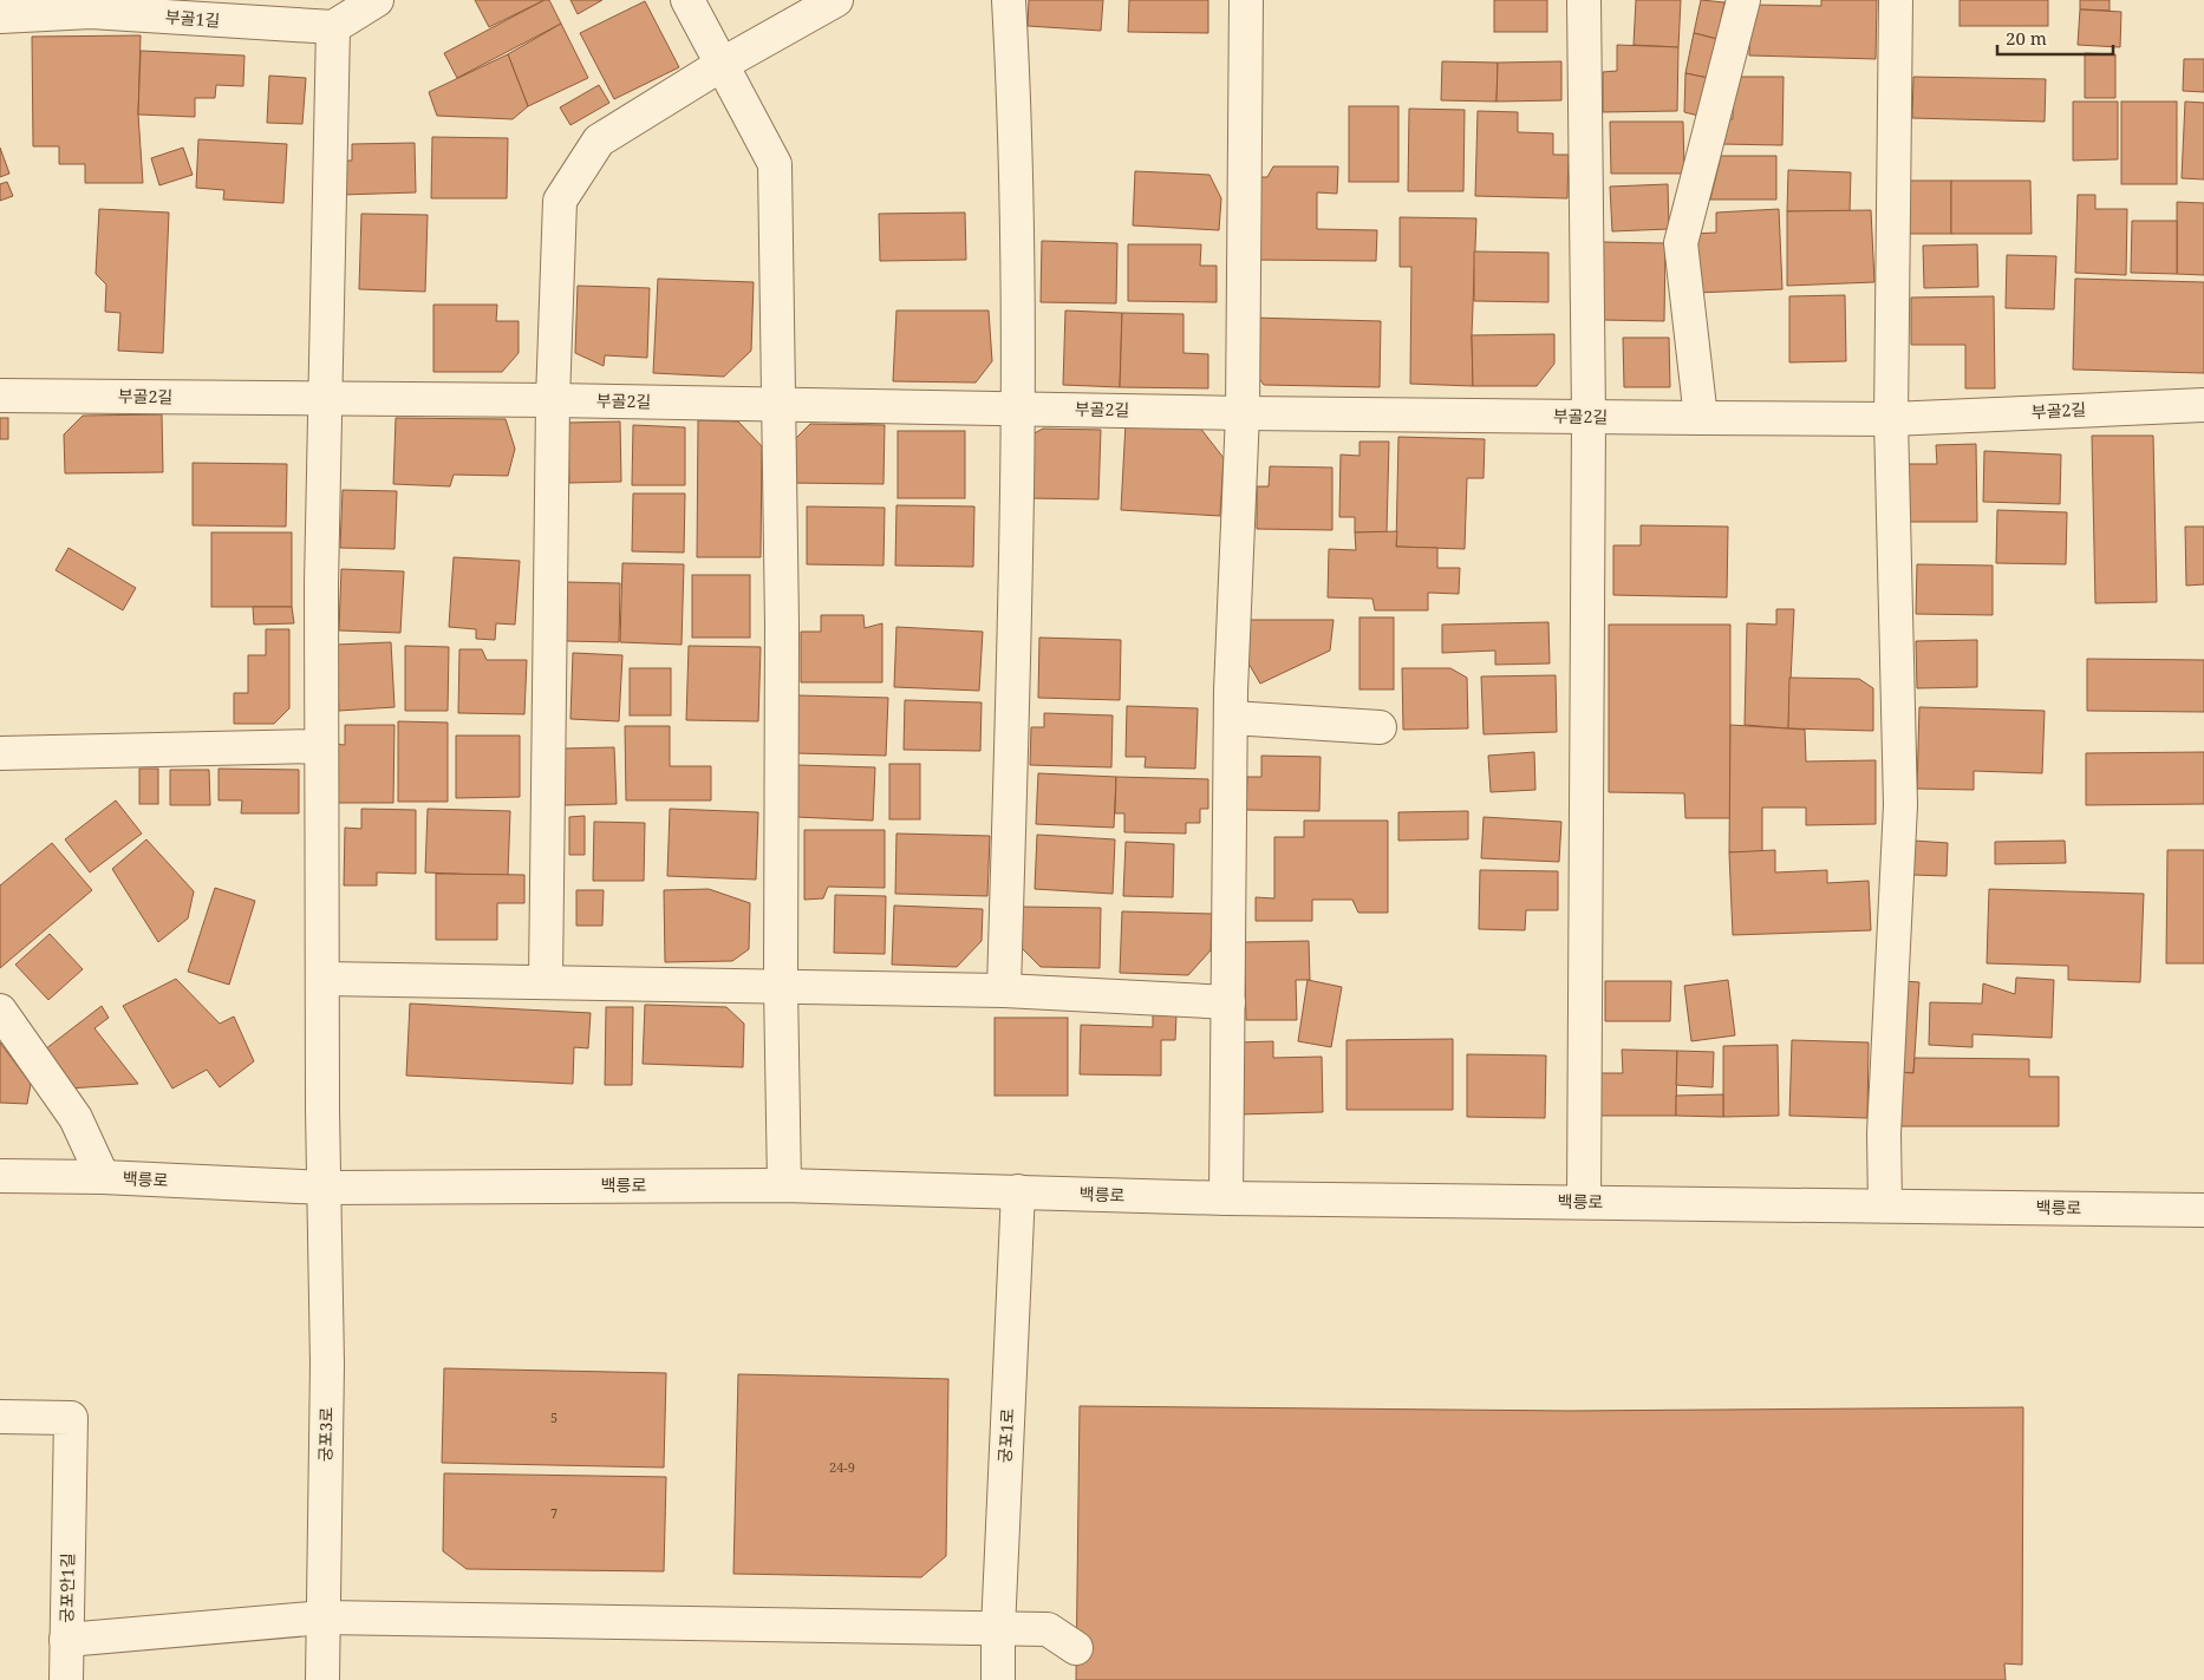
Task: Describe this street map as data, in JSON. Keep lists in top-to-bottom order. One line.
{"streets":{"street":["부골1길","부골2길","백릉로","궁포3로","궁포1로","궁포안1길"]},"crossings":[["부골1길","궁포3로"],["부골2길","궁포3로"],["백릉로","궁포3로"],["백릉로","궁포1로"],["궁포3로","궁포안1길"],["궁포1로","궁포안1길"]],"house_numbers":["5","24-9","7"],"scale_bar":"20 m"}
